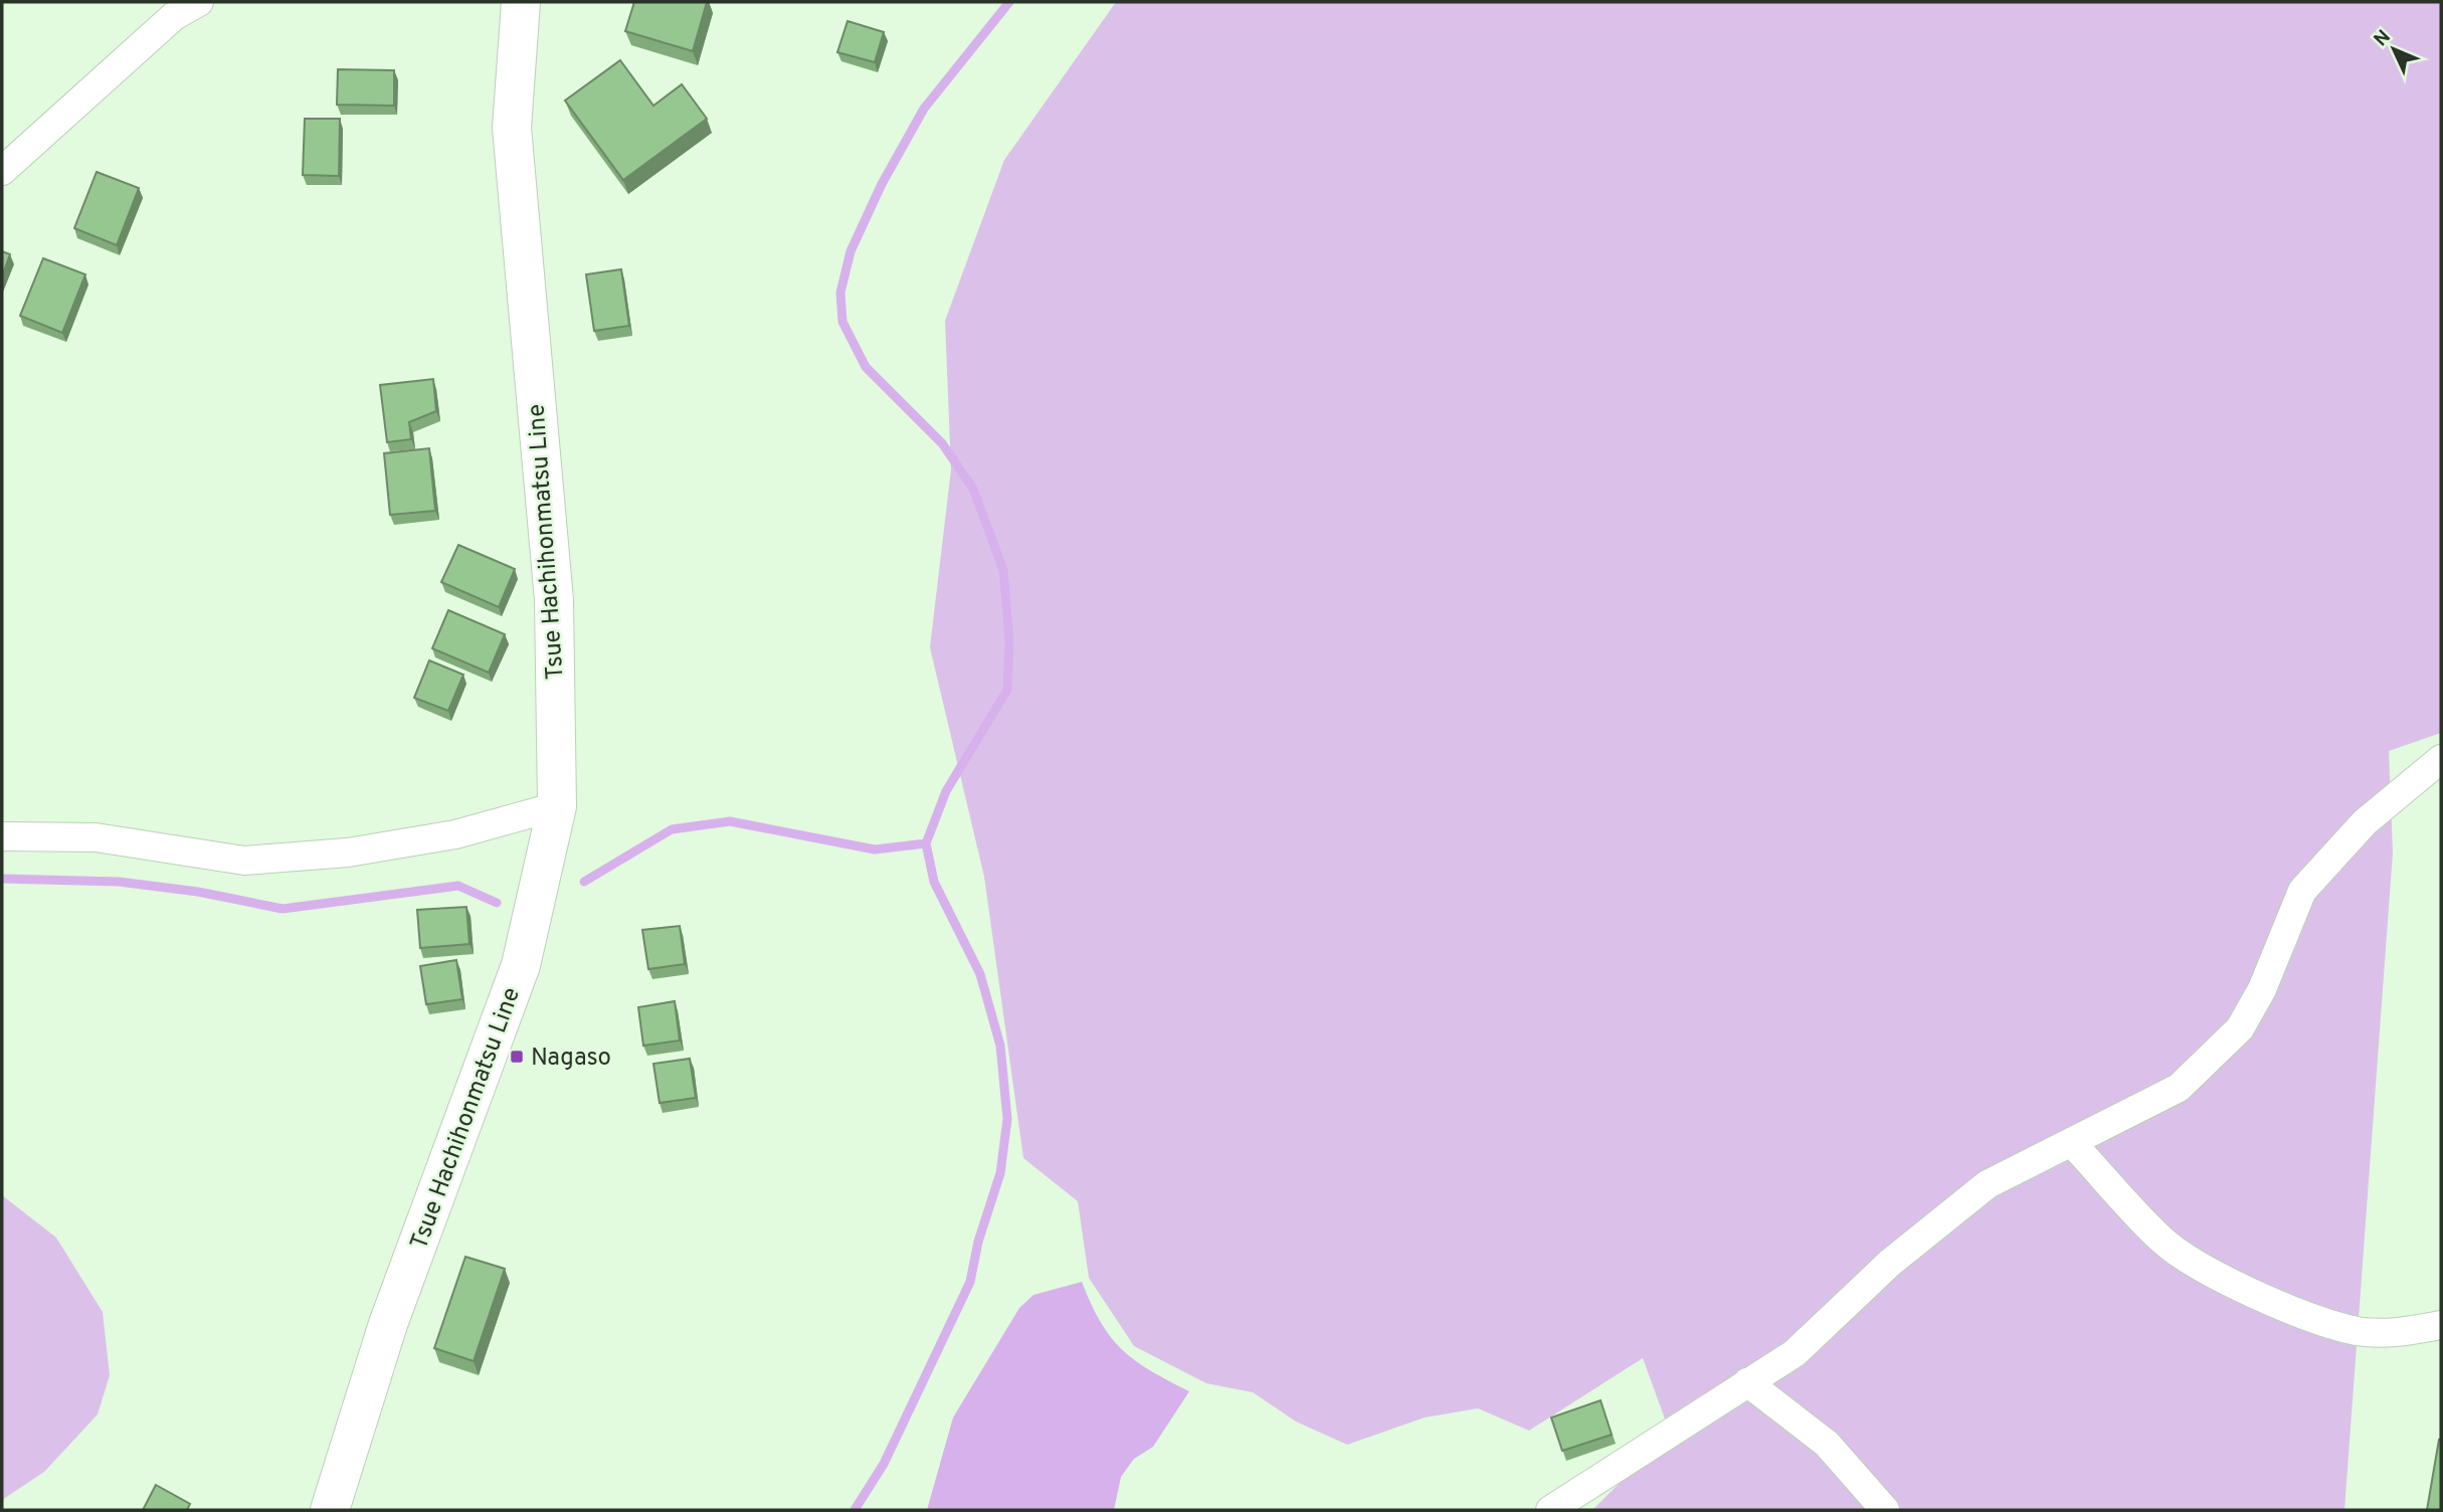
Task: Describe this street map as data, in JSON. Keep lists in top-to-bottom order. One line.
{"streets":{"main road":["Tsue Hachihonmatsu Line"]},"places":{"transit":["Nagaso"]},"north":"top left"}
